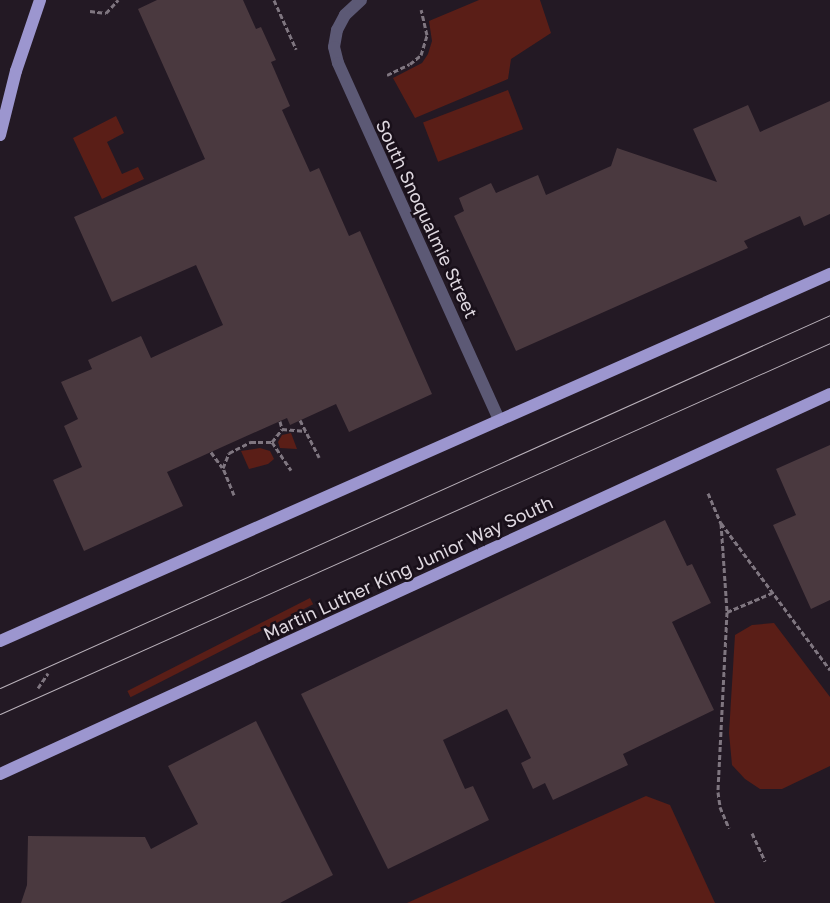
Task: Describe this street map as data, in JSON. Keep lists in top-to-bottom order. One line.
{"streets":{"main road":["Martin Luther King Junior Way South"],"street":["South Snoqualmie Street"]}}
